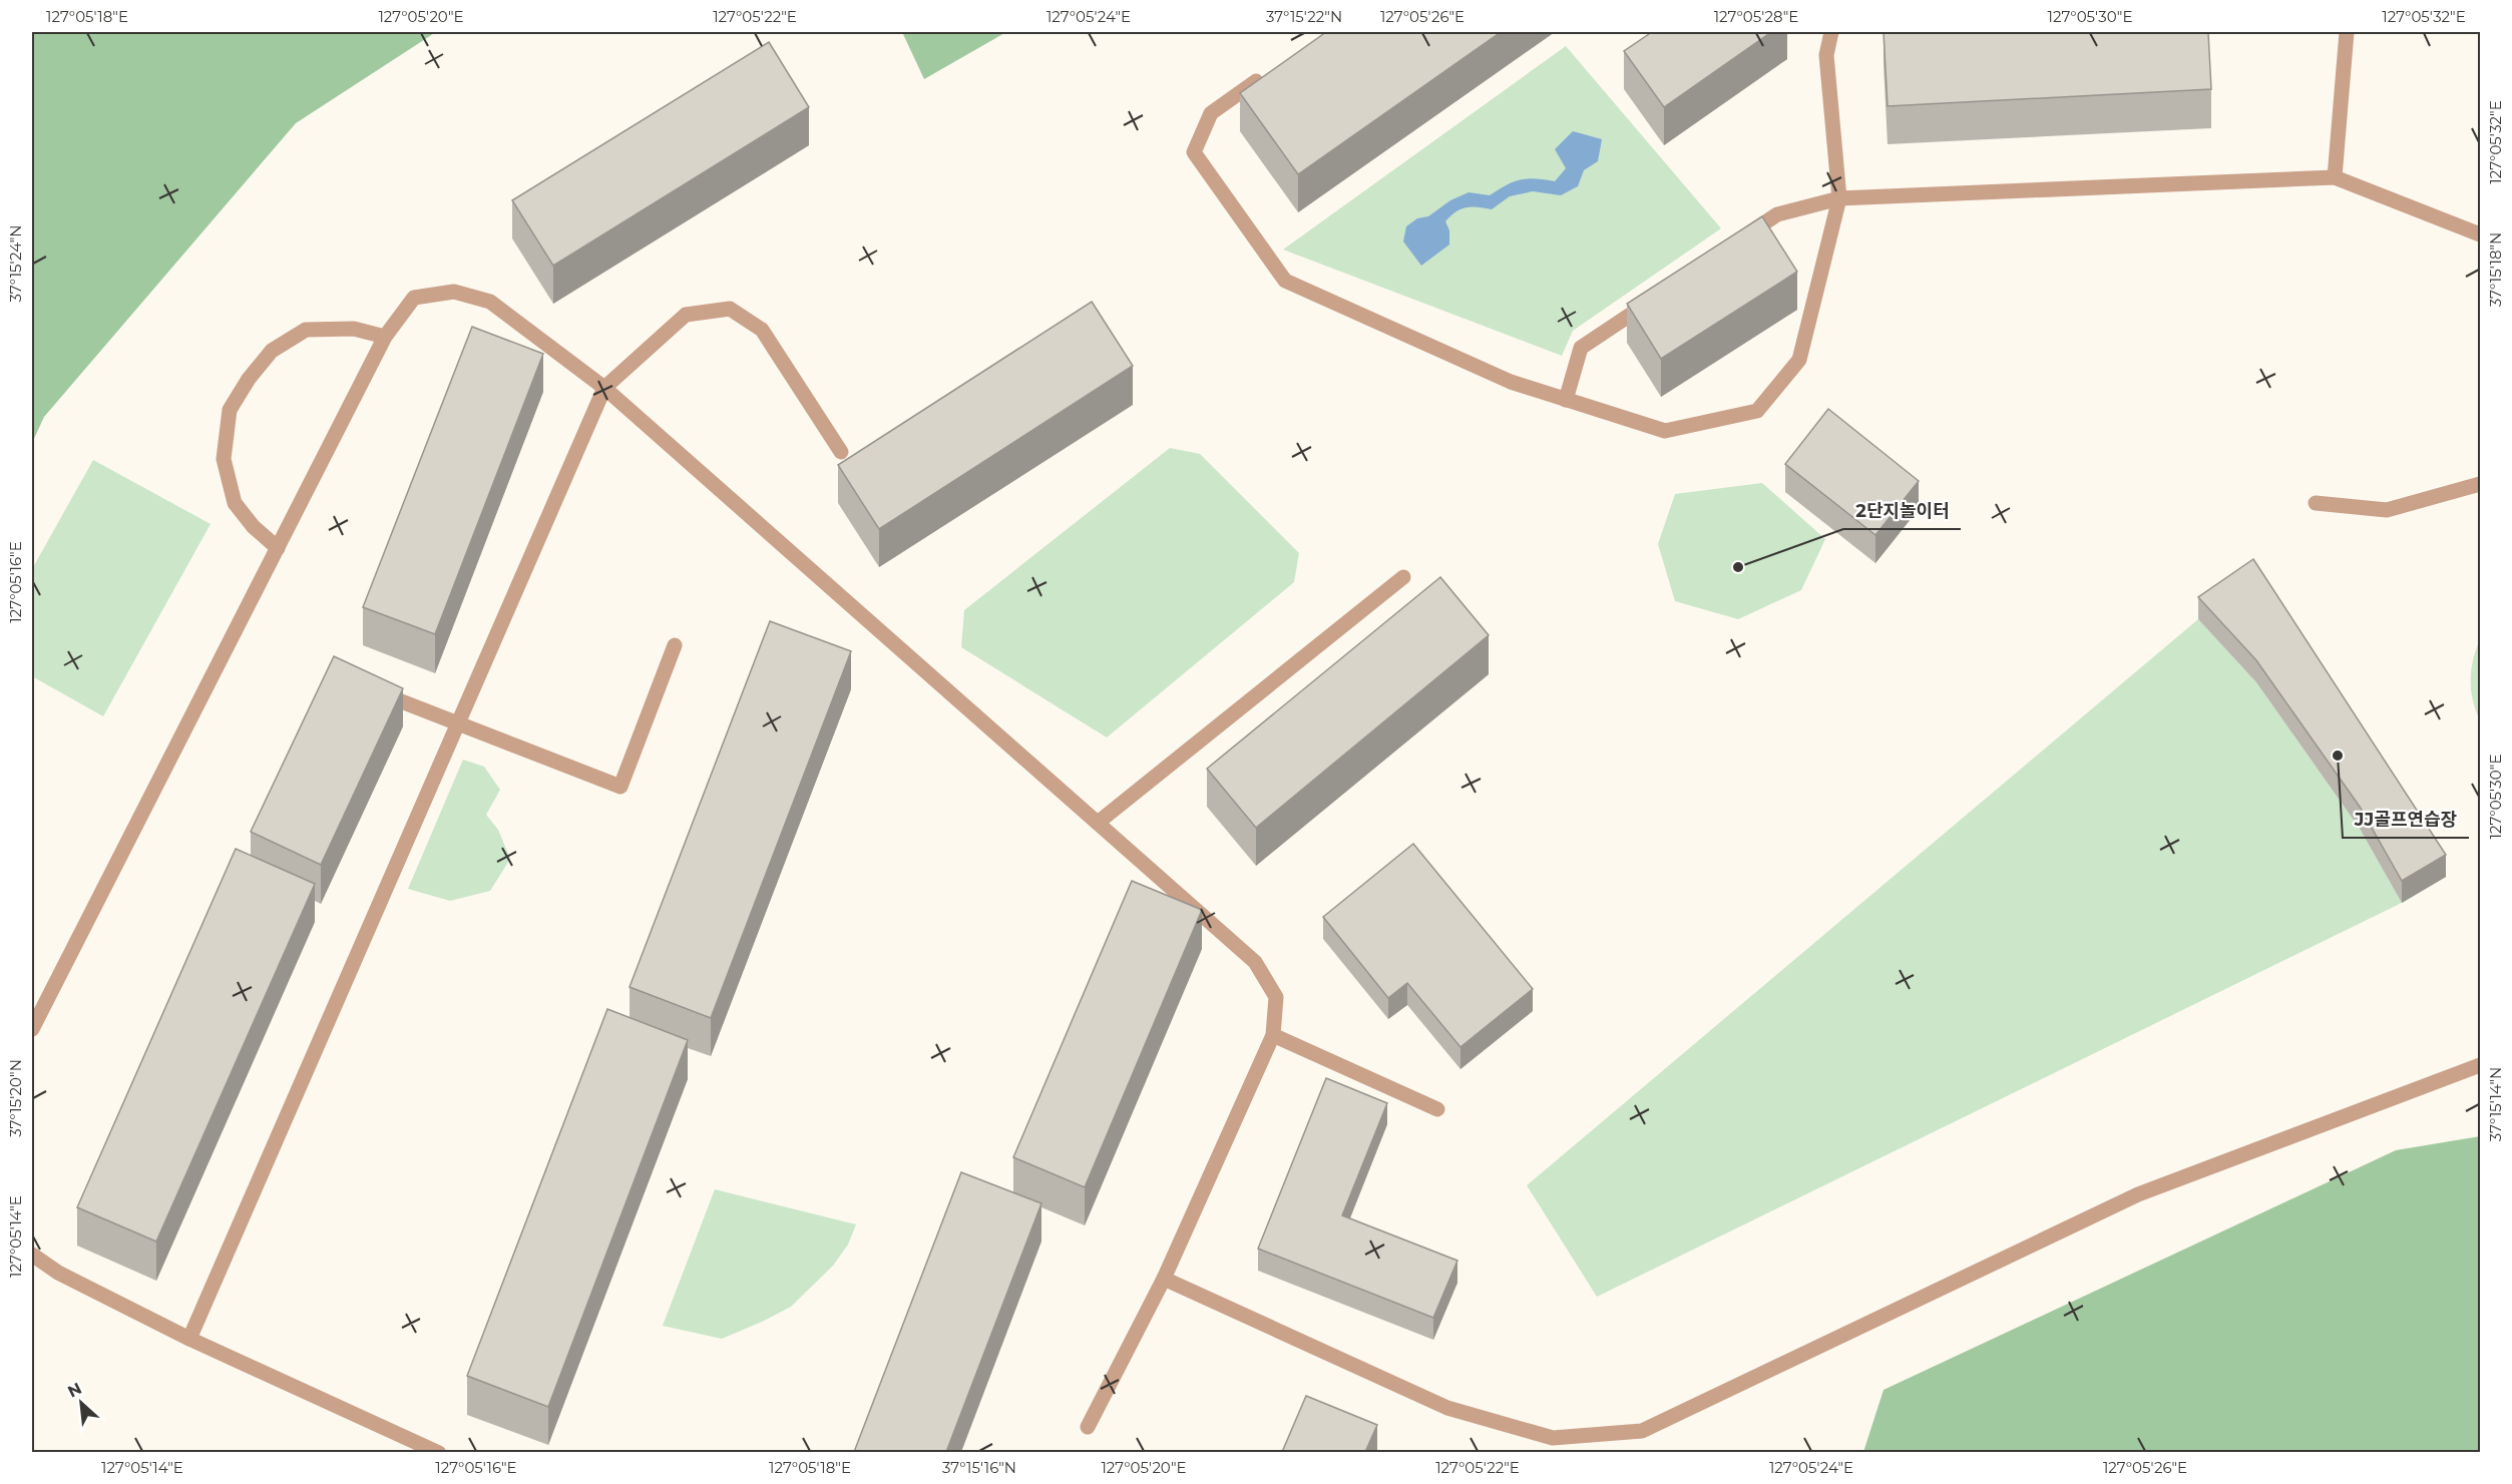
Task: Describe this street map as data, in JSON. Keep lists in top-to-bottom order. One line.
{"places":["2단지놀이터","JJ골프연습장"],"north":"top left","coordinates":["127°05'18\"E","127°05'20\"E","127°05'22\"E","127°05'24\"E","37°15'22\"N","127°05'26\"E","127°05'28\"E","127°05'30\"E","127°05'32\"E","37°15'24\"N","37°15'18\"N","127°05'16\"E","37°15'20\"N","37°15'14\"N","127°05'14\"E","37°15'16\"N"]}
